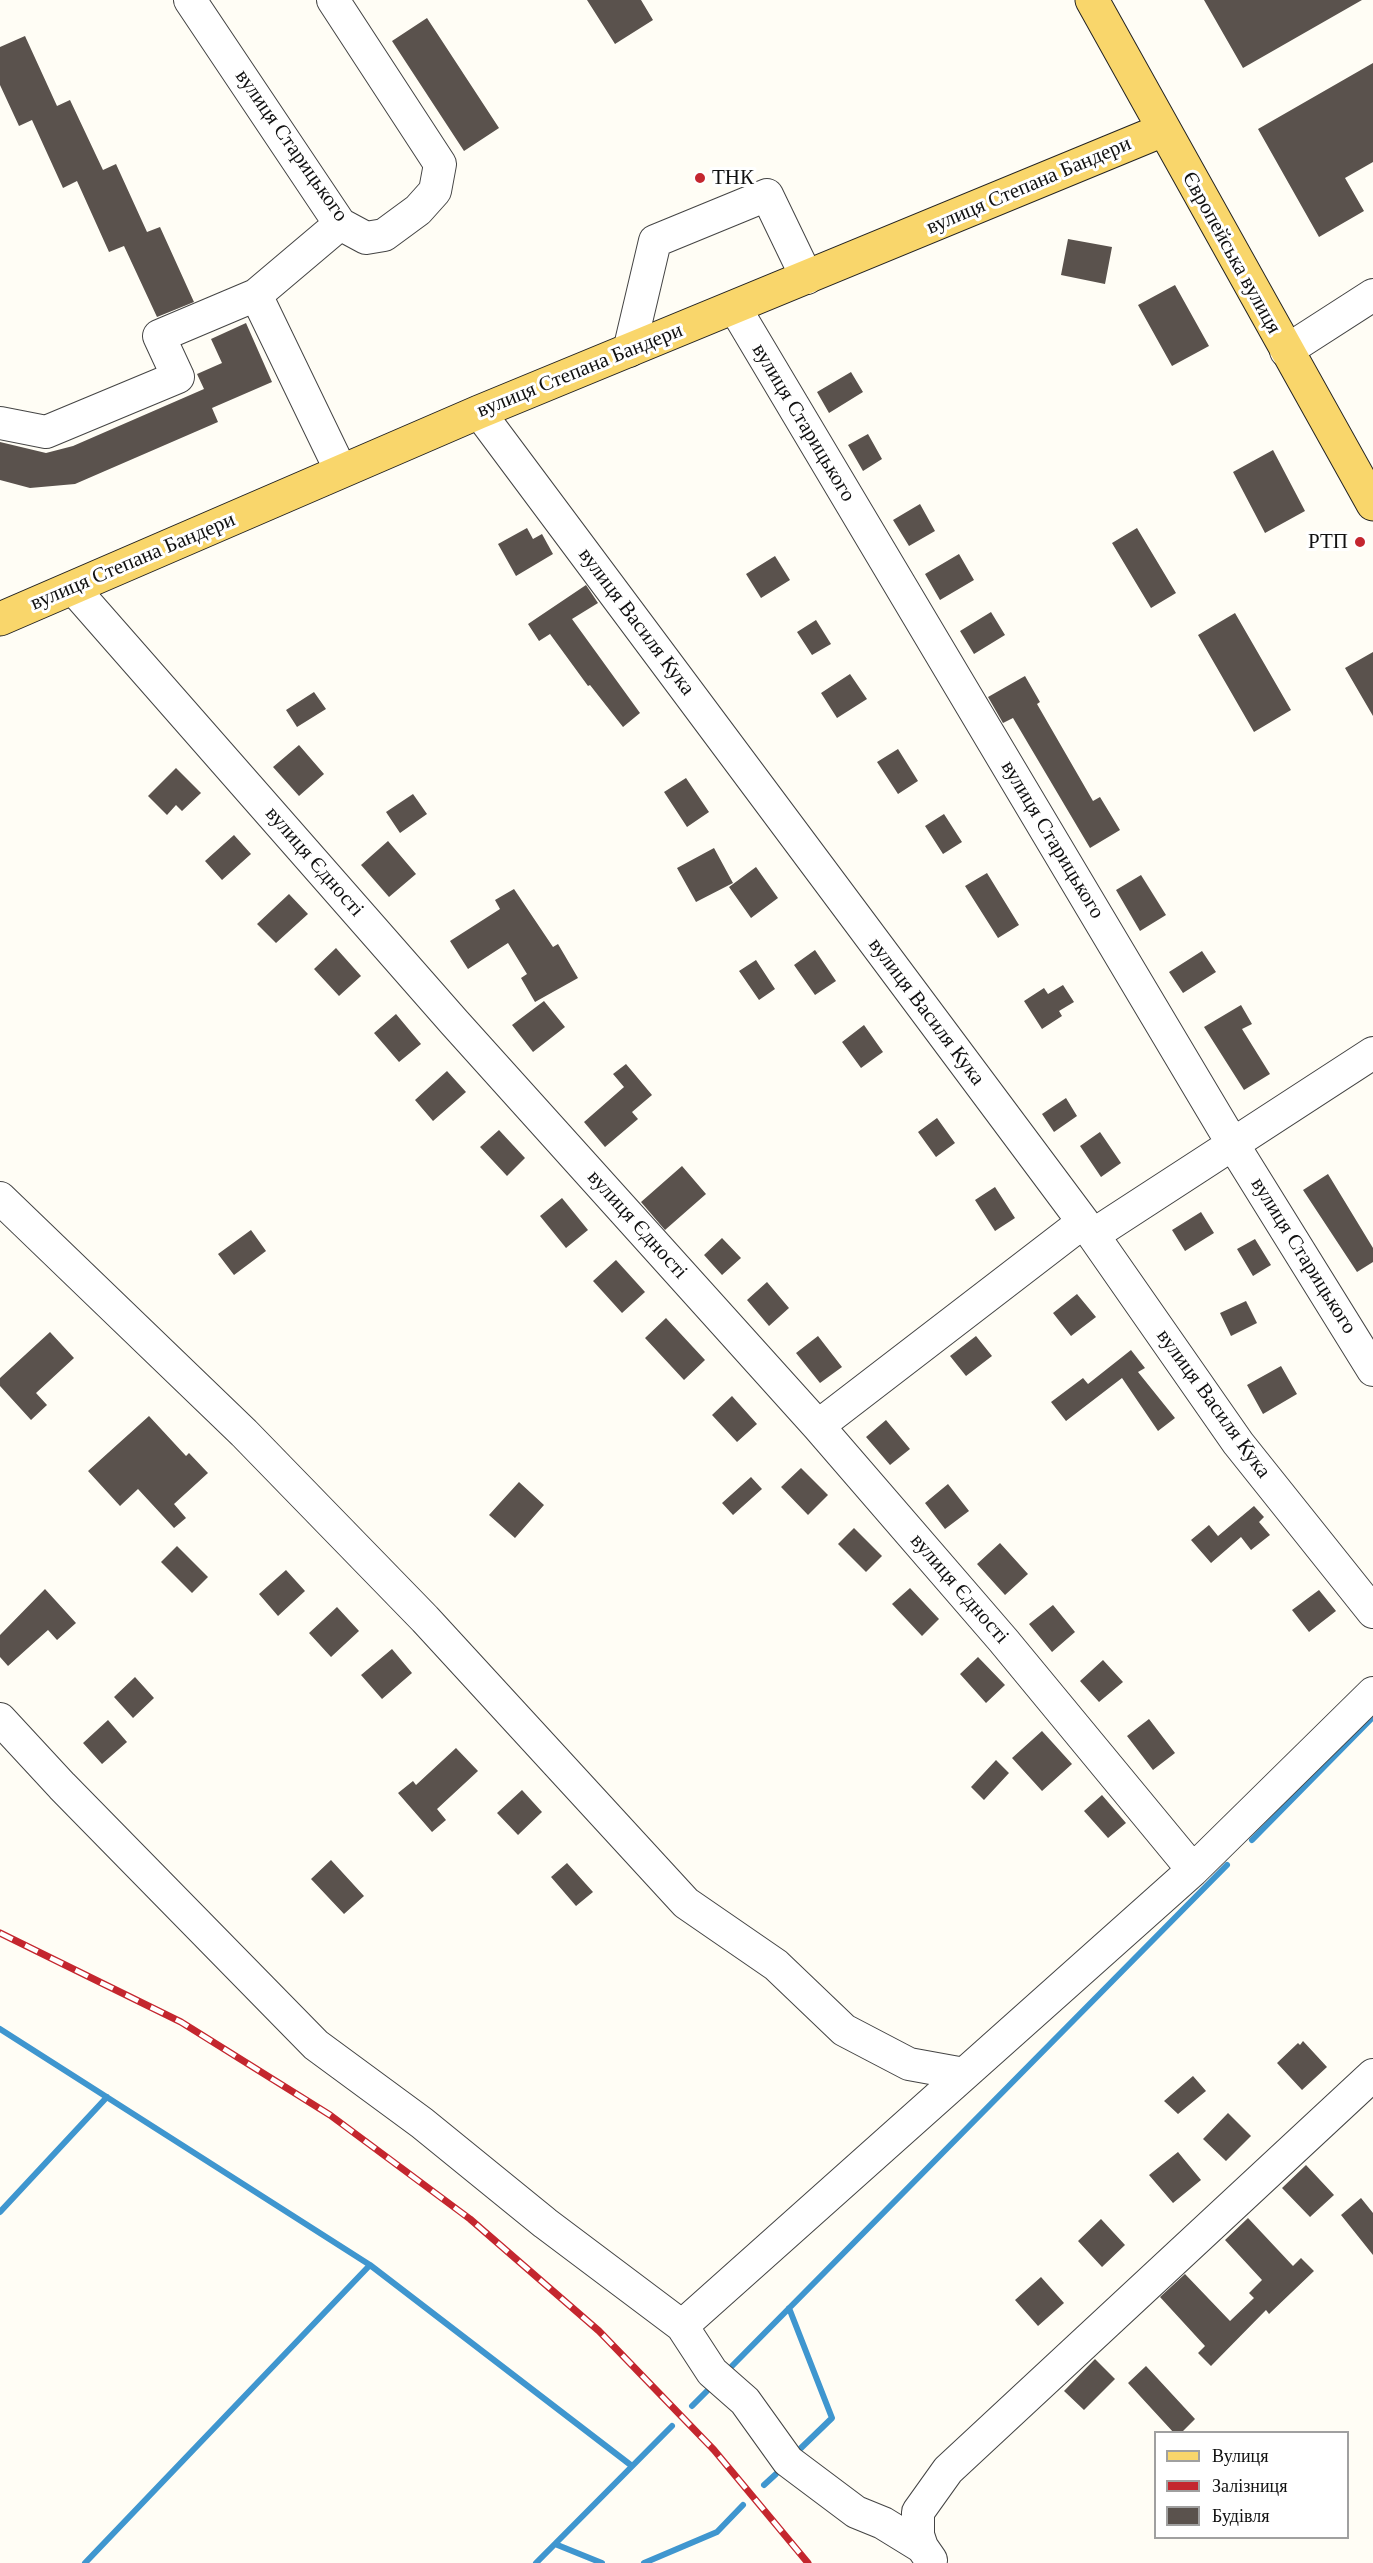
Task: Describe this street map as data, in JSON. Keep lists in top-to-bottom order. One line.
{"streets":{"main road":["вулиця Степана Бандери","Європейська вулиця"],"street":["вулиця Старицького","вулиця Василя Кука","вулиця Єдності"]},"crossings":[["вулиця Старицького","вулиця Степана Бандери"],["вулиця Степана Бандери","Європейська вулиця"],["вулиця Степана Бандери","вулиця Василя Кука"],["вулиця Степана Бандери","вулиця Єдності"]],"places":["ТНК","РТП"],"legend":["Вулиця","Залізниця","Будівля"]}
